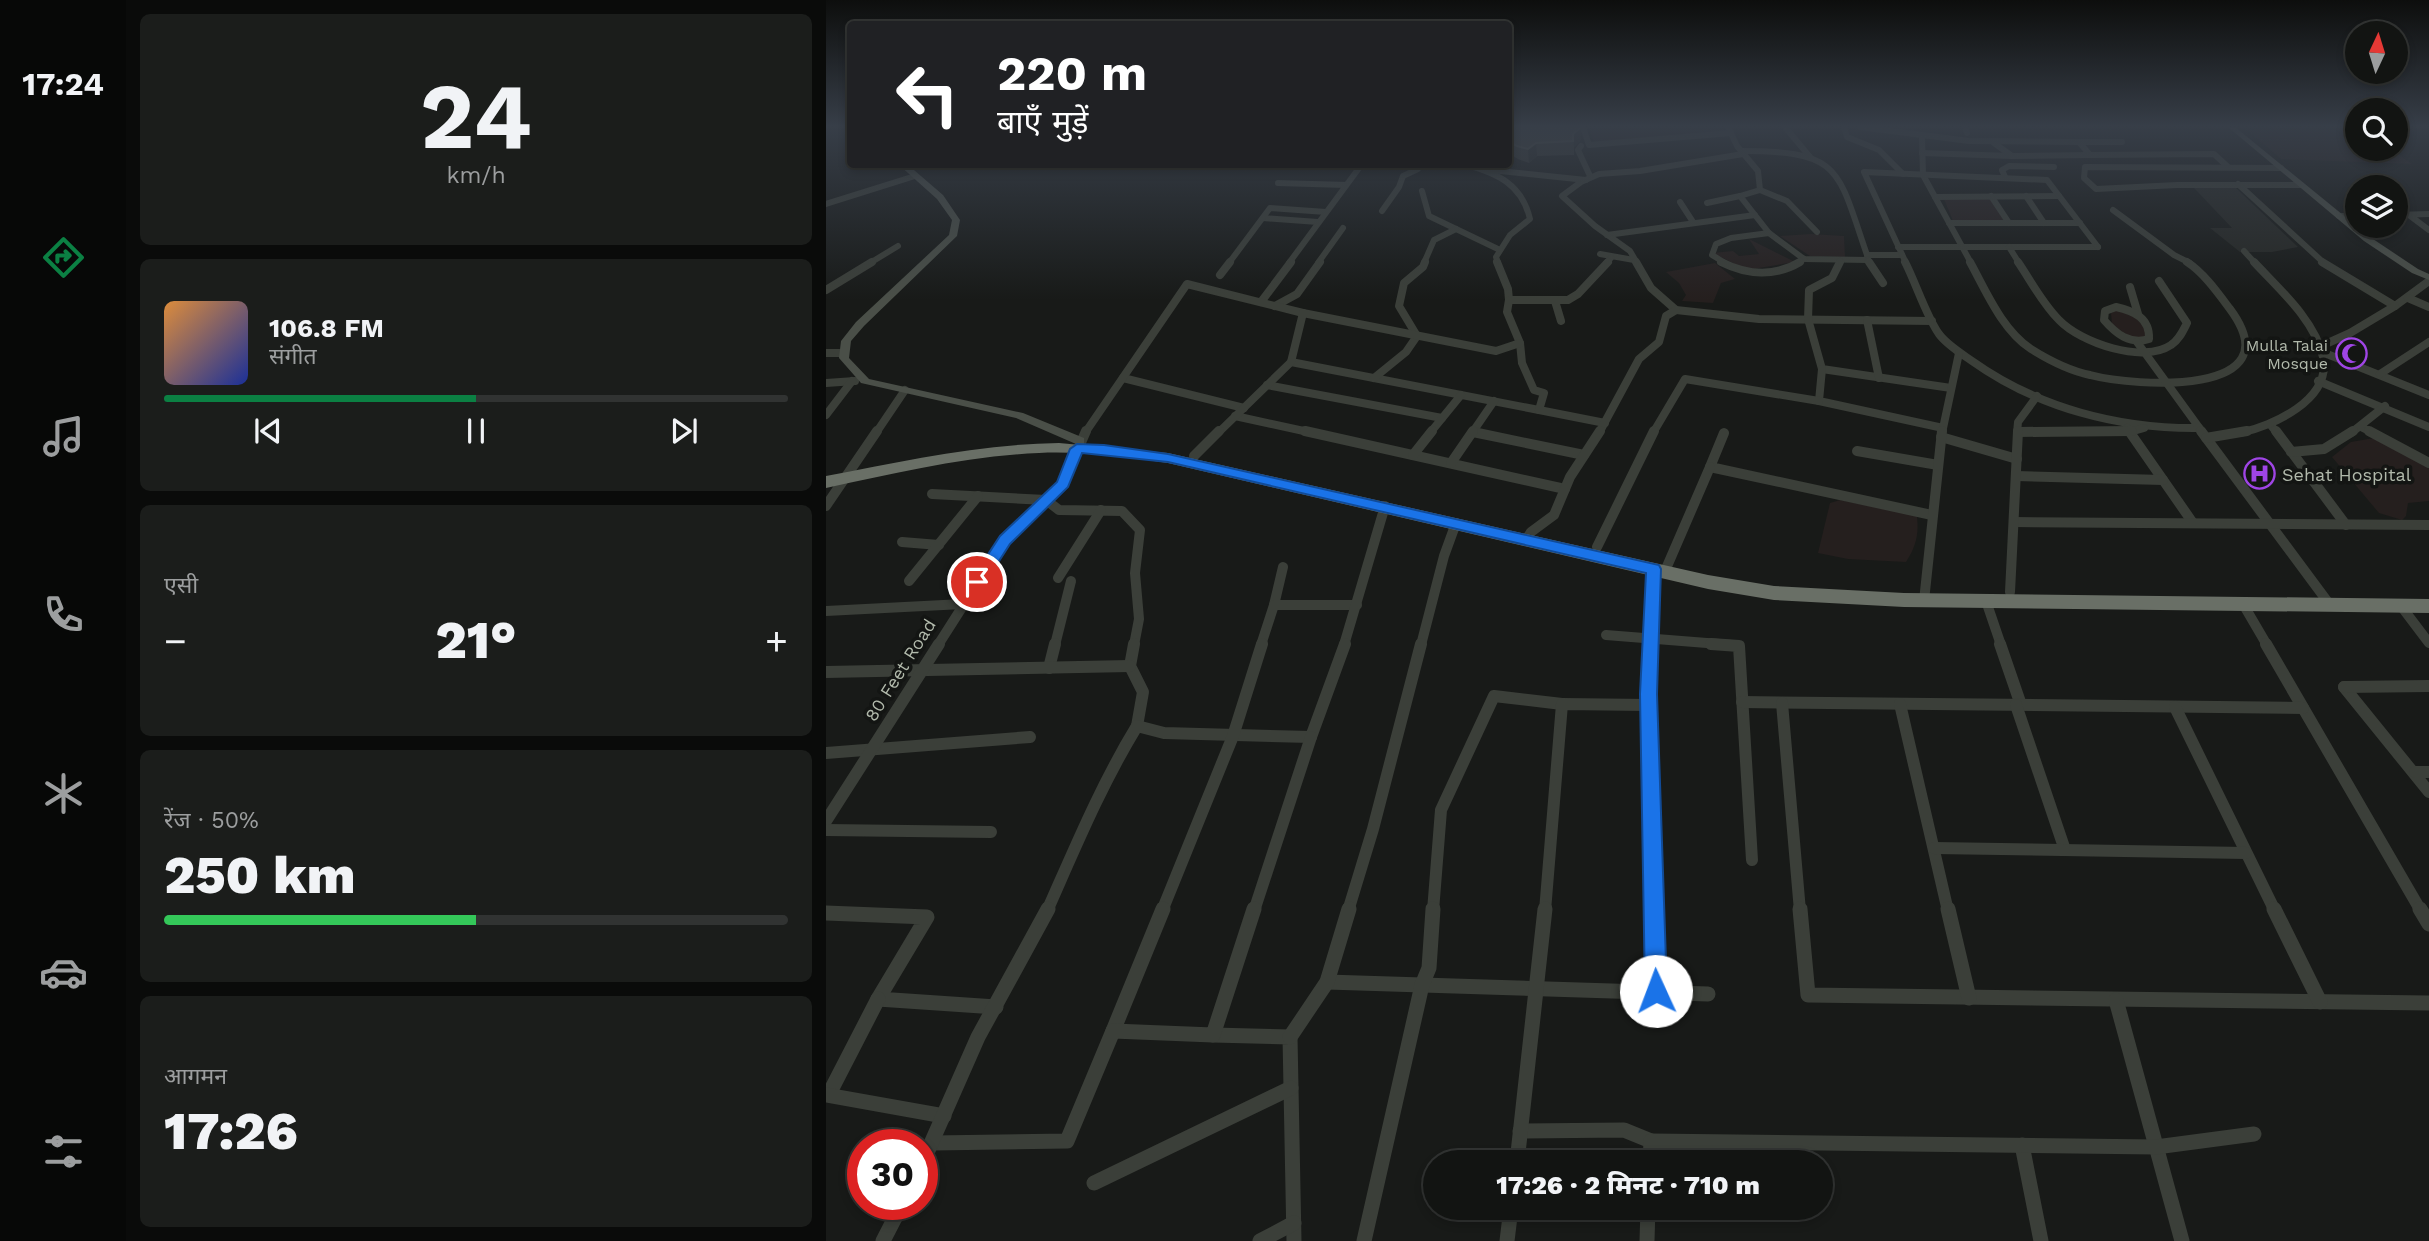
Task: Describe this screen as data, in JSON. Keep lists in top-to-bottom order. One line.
{"streets":{"street":["80 Feet Road"]},"places":{"mosque":["Mulla Talai Mosque"],"hospital":["Sehat Hospital"]},"north":"top","page":{"tabs":"17:24","tile":[["24","km/h"],"एसी",["रेंज · 50%","250 km"],["आगमन","17:26"]],"turn":["220 m","बाएँ मुड़ें"],"song":["106.8 FM","संगीत"],"heat":["−","21°","+"],"limit":"30","trip":"17:26 · 2 मिनट · 710 m"}}
